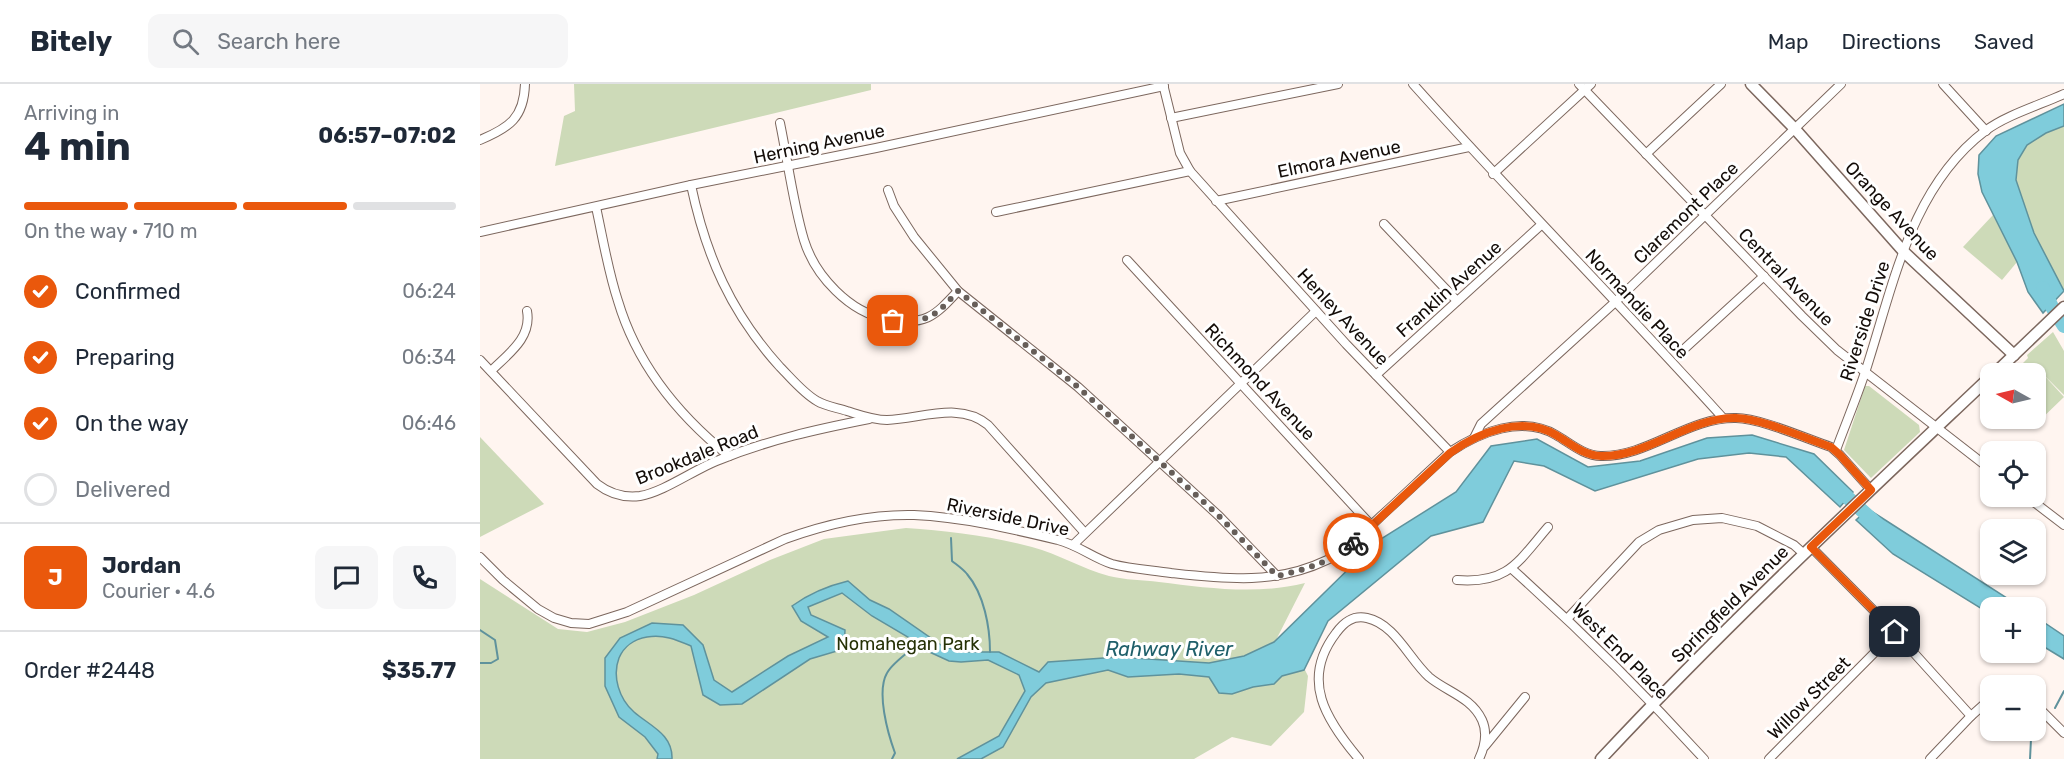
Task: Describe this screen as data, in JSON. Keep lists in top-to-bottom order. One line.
{"streets":{"street":["Herning Avenue","Elmora Avenue","Orange Avenue","Claremont Place","Central Avenue","Franklin Avenue","Normandie Place","Henley Avenue","Riverside Drive","Richmond Avenue","Brookdale Road","Springfield Avenue","West End Place","Willow Street"]},"crossings":[["Herning Avenue","Henley Avenue"],["Elmora Avenue","Normandie Place"],["Elmora Avenue","Henley Avenue"],["Orange Avenue","Claremont Place"],["Orange Avenue","Riverside Drive"],["Claremont Place","Central Avenue"],["Claremont Place","Normandie Place"],["Claremont Place","Riverside Drive"],["Central Avenue","Riverside Drive"],["Central Avenue","Springfield Avenue"],["Franklin Avenue","Normandie Place"],["Franklin Avenue","Henley Avenue"],["Normandie Place","Riverside Drive"],["Henley Avenue","Riverside Drive"],["Riverside Drive","Richmond Avenue"],["Springfield Avenue","West End Place"]],"water":["Rahway River"],"parks":["Nomahegan Park"],"north":"left","page":{"header":"Bitely","search":"Search here","nav":["Map","Directions","Saved"],"heading":["4 min","Arriving in","06:57–07:02"],"panel":["Jordan","Courier · 4.6","Order #2448","$35.77"],"bar":"On the way · 710 m","list":[["Confirmed","06:24"],["Preparing","06:34"],["On the way","06:46"],"Delivered"],"map_buttons":["+","−"],"round":"J"}}
